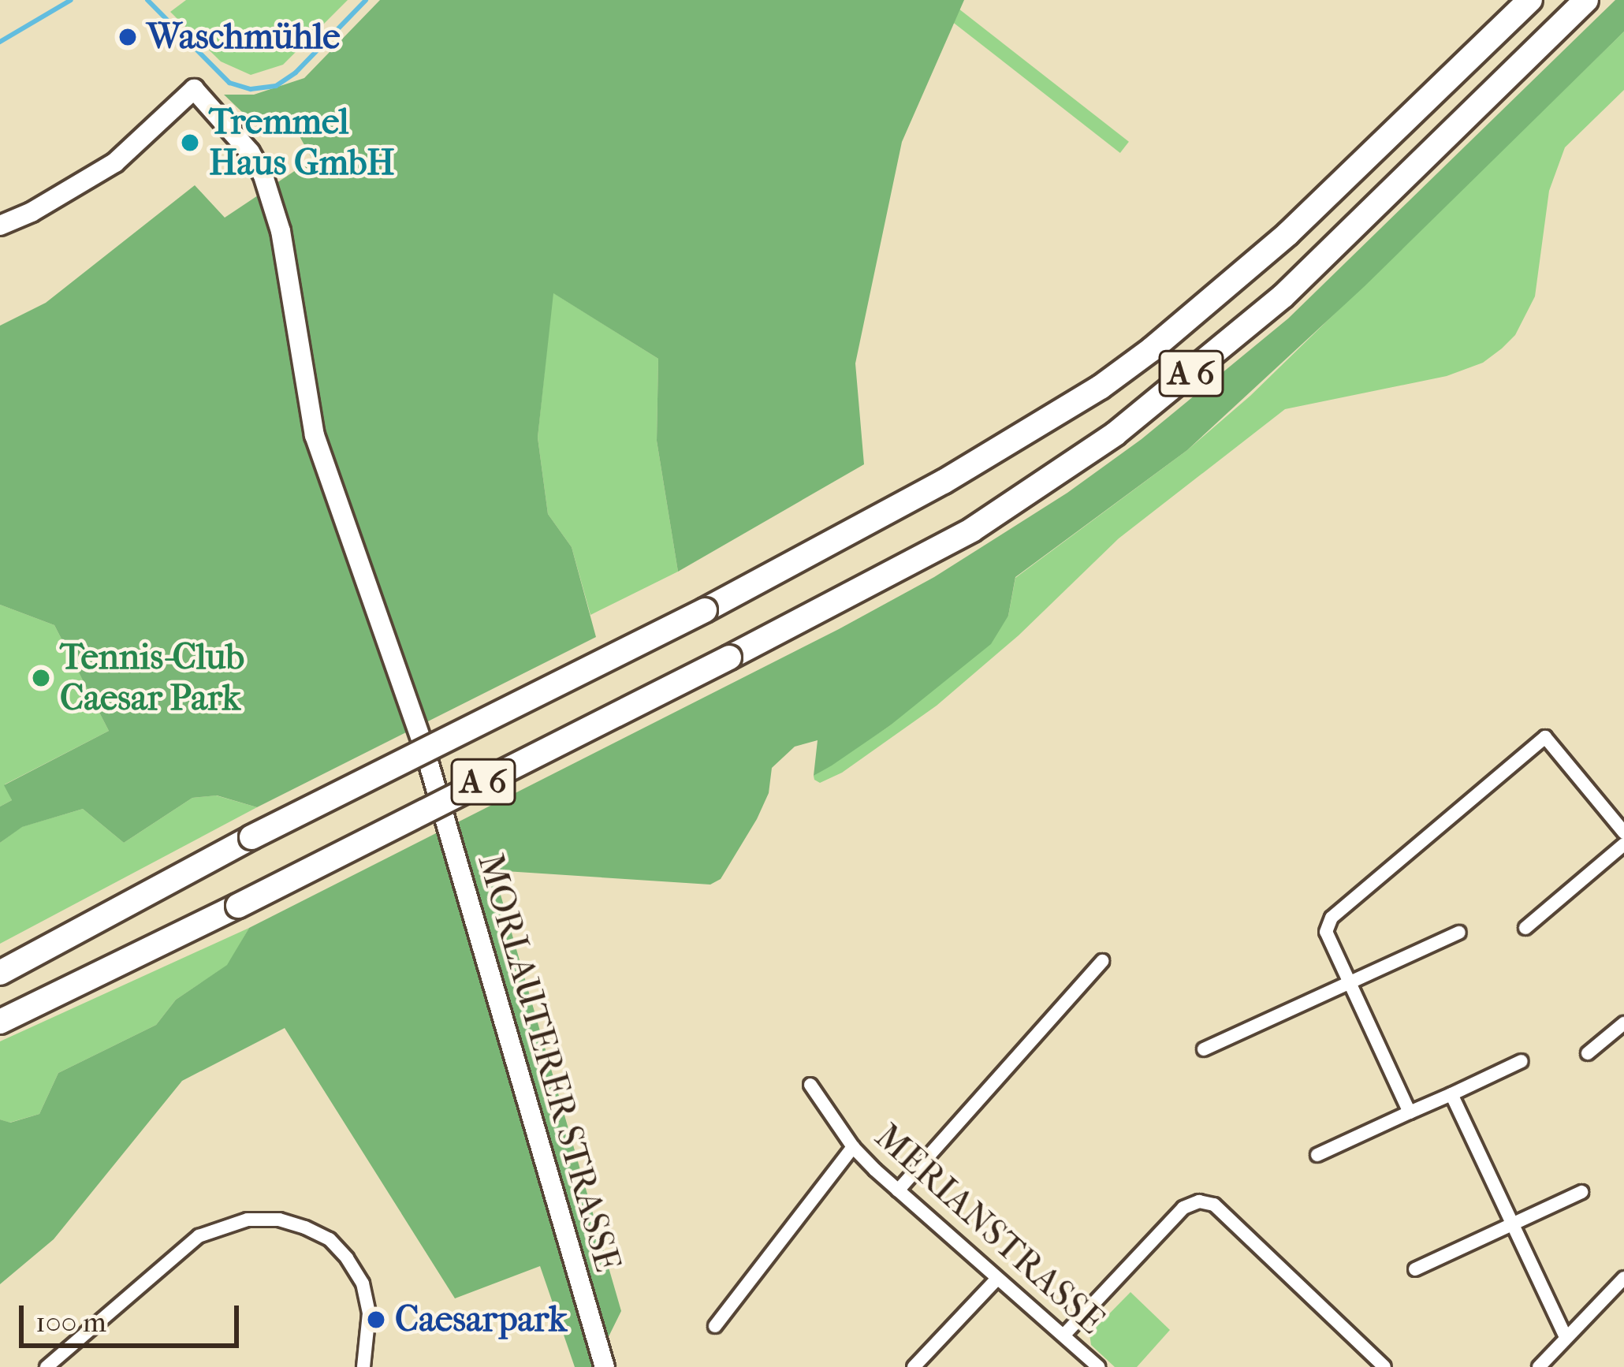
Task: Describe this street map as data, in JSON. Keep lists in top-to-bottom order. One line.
{"streets":{"highway":["A 6"],"street":["MORLAUTERER STRASSE","MERIANSTRASSE"]},"places":["Waschmühle","Tremmel Haus GmbH","Tennis-Club Caesar Park","Caesarpark"],"scale_bar":"100 m"}
